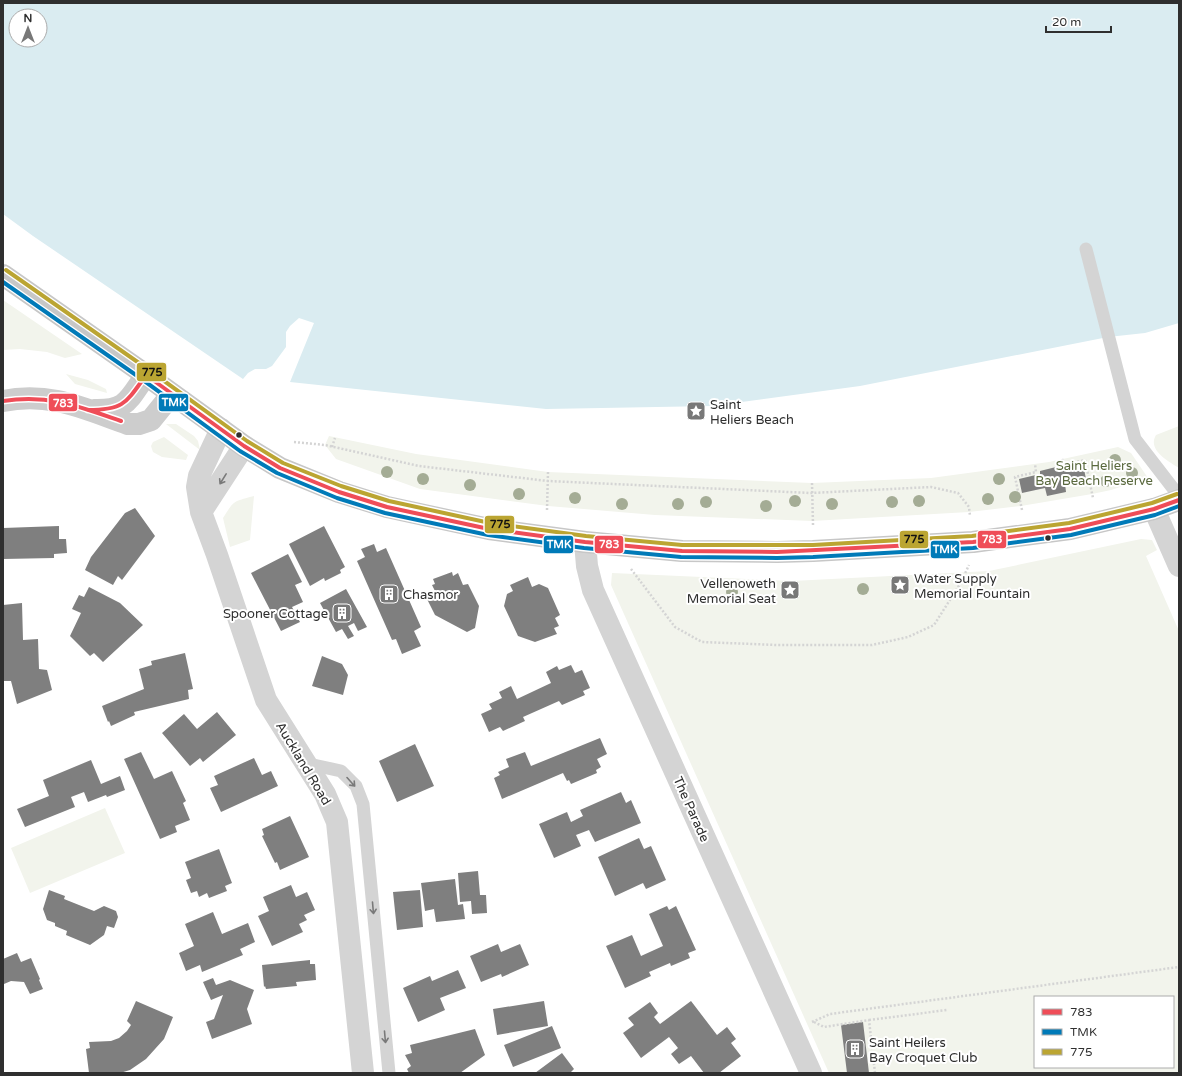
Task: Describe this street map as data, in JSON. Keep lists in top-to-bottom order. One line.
{"streets":{"street":["Auckland Road","The Parade"]},"parks":["Saint Heliers Bay Beach Reserve"],"places":{"place":["Saint Heliers Beach","Water Supply Memorial Fountain","Vellenoweth Memorial Seat"],"building":["Chasmor","Spooner Cottage","Saint Heilers Bay Croquet Club"]},"lines":["transit line 775","transit line TMK","transit line 783"],"legend":["783","TMK","775"],"scale_bar":"20 m","north":"top"}
